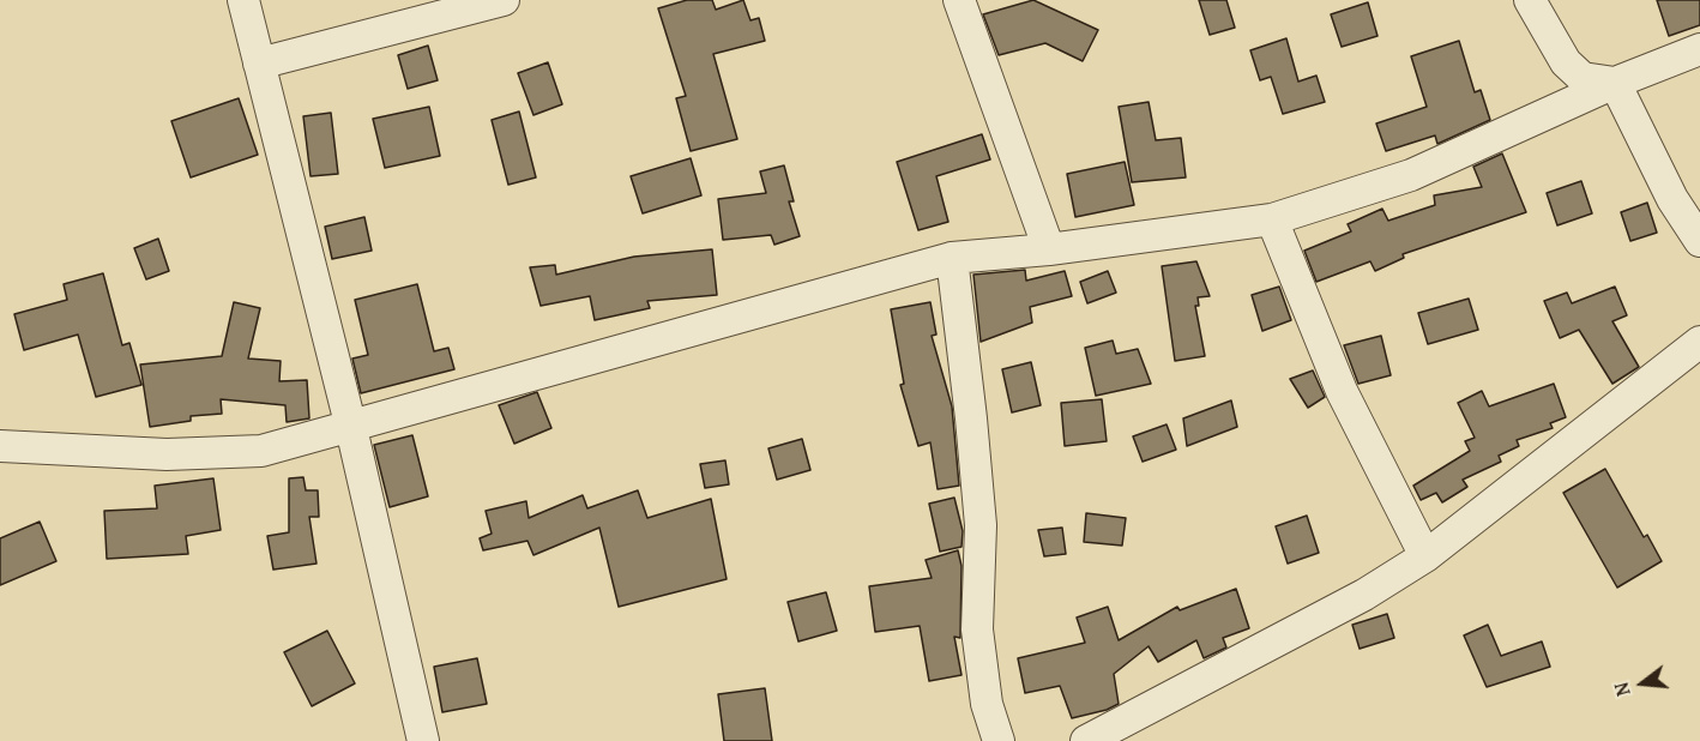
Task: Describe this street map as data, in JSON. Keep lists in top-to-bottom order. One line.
{"north":"left"}
